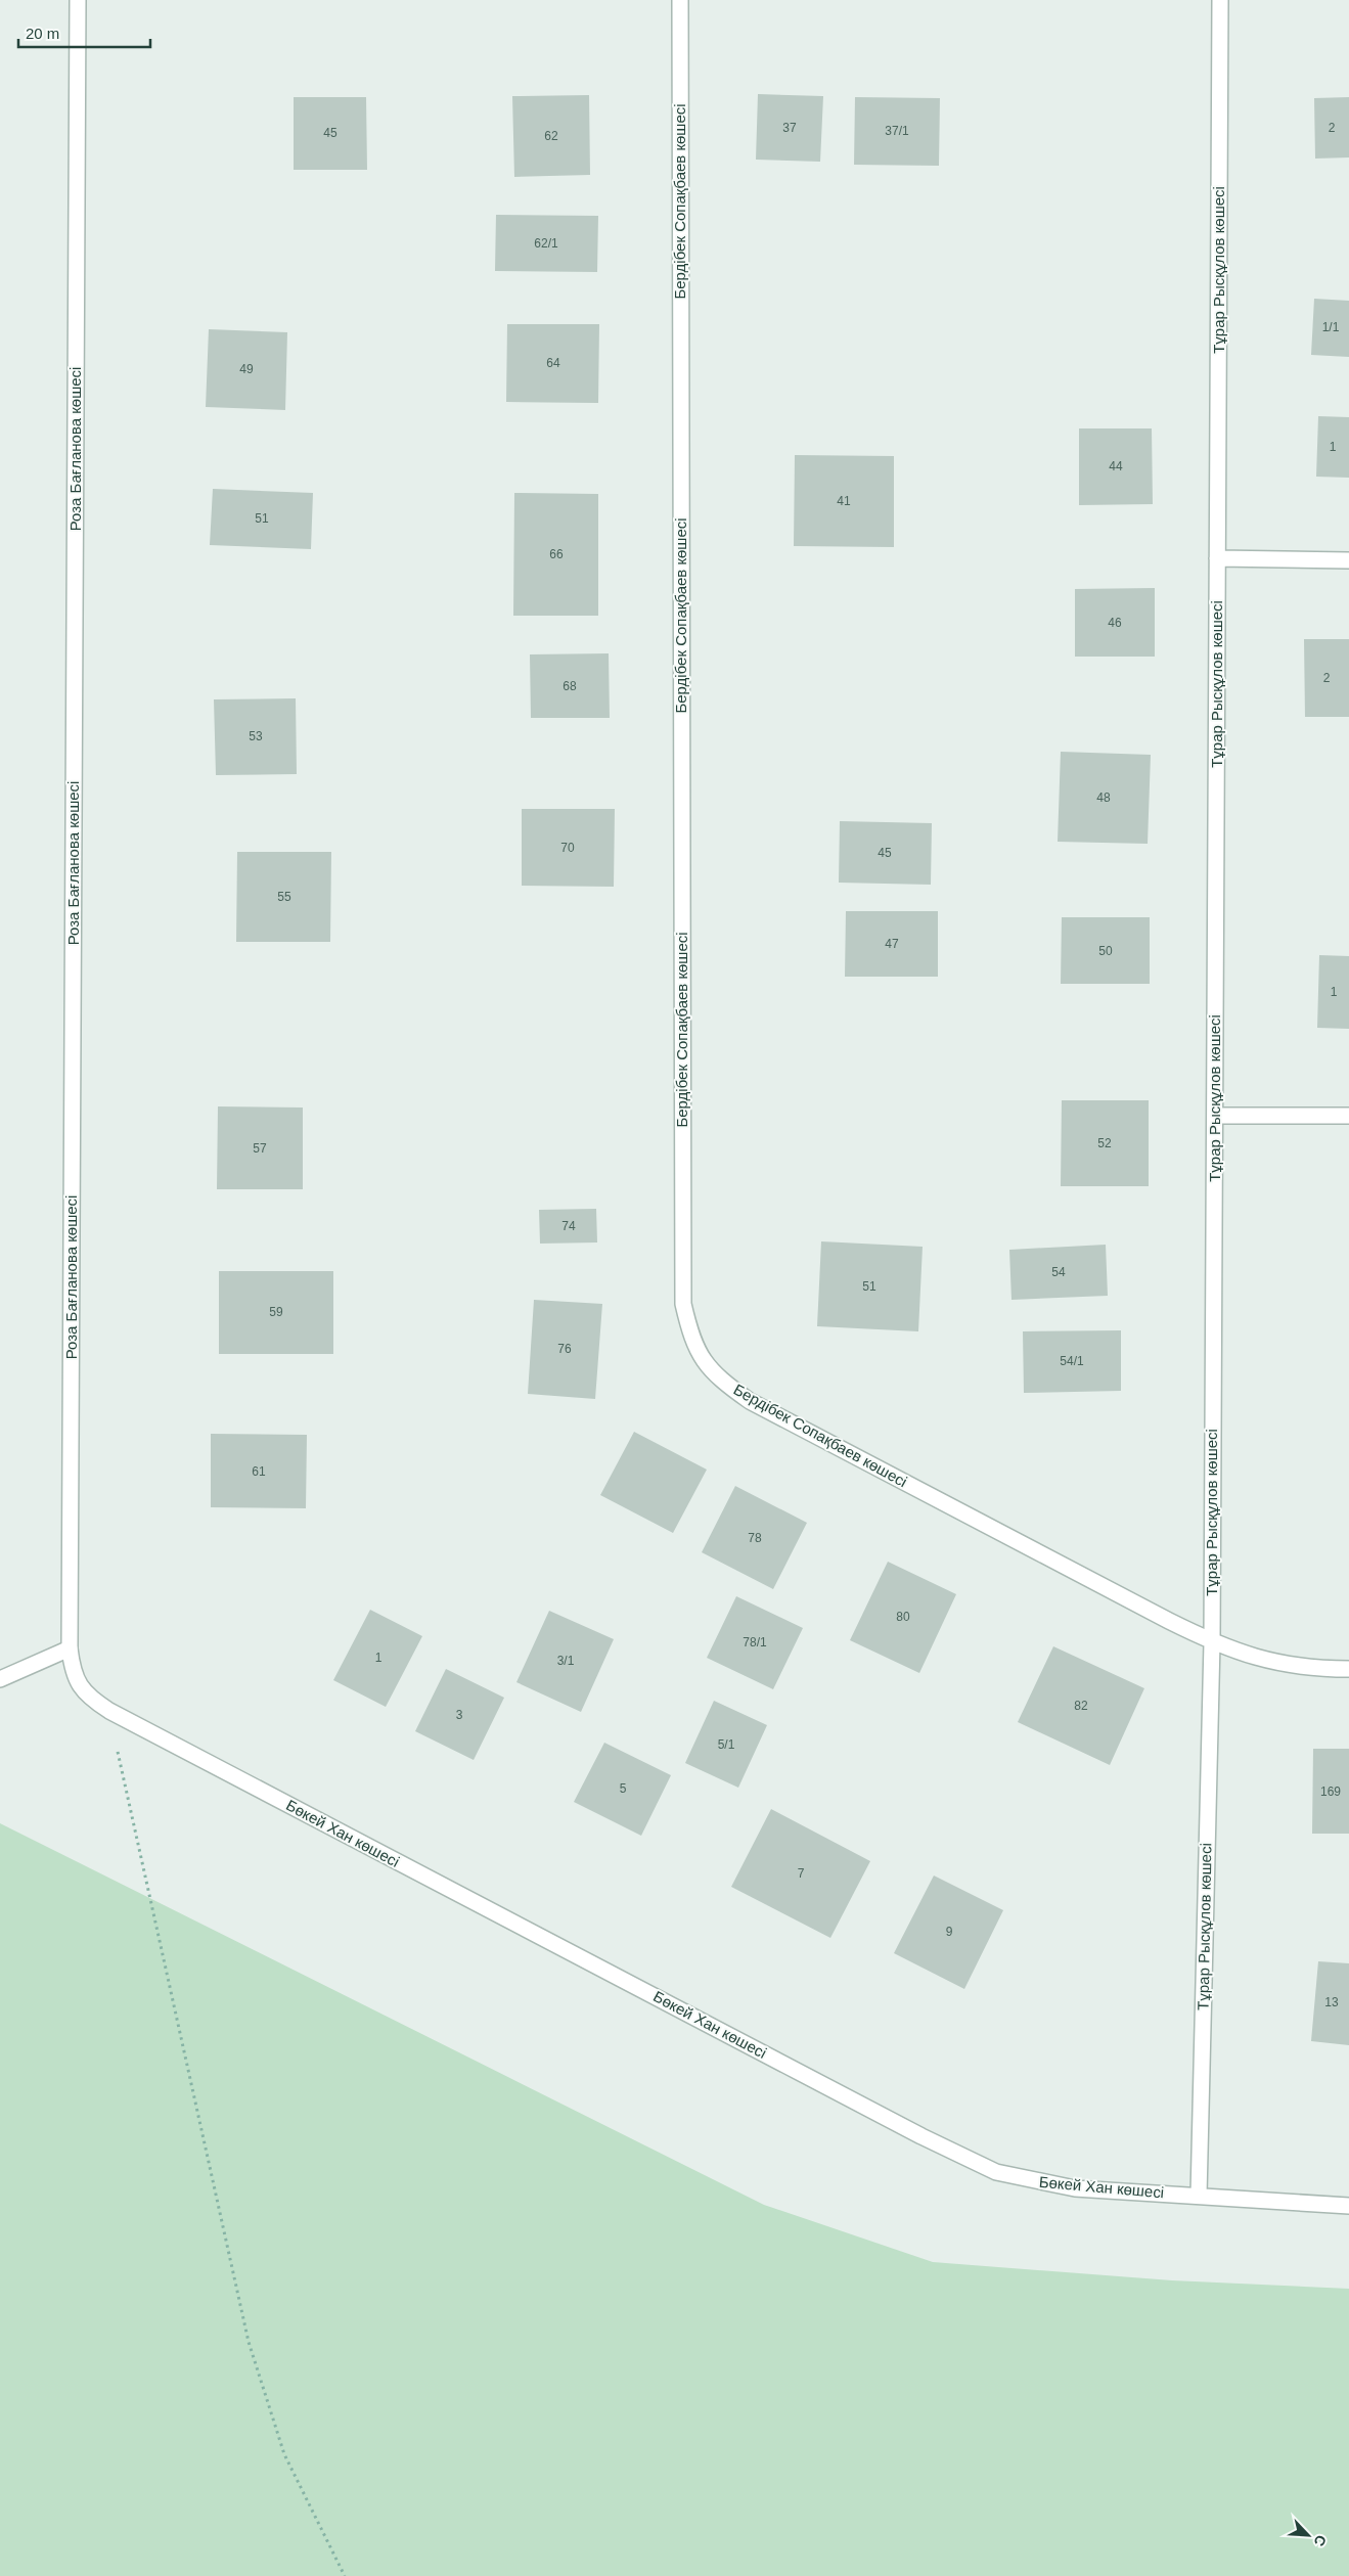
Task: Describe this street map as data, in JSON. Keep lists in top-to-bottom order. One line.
{"streets":{"street":["Бердібек Сопақбаев көшесі","Тұрар Рысқұлов көшесі","Роза Бағланова көшесі","Бөкей Хан көшесі"]},"crossings":[["Бердібек Сопақбаев көшесі","Тұрар Рысқұлов көшесі"],["Тұрар Рысқұлов көшесі","Бөкей Хан көшесі"],["Роза Бағланова көшесі","Бөкей Хан көшесі"]],"house_numbers":["37","2","37/1","45","62","62/1","1/1","64","49","1","44","41","51","66","46","2","68","53","48","70","45","55","47","50","1","52","57","74","54","51","59","76","54/1","61","78","80","78/1","1","3/1","82","3","5/1","5","169","7","9","13"],"scale_bar":"20 m","north":"bottom right"}
